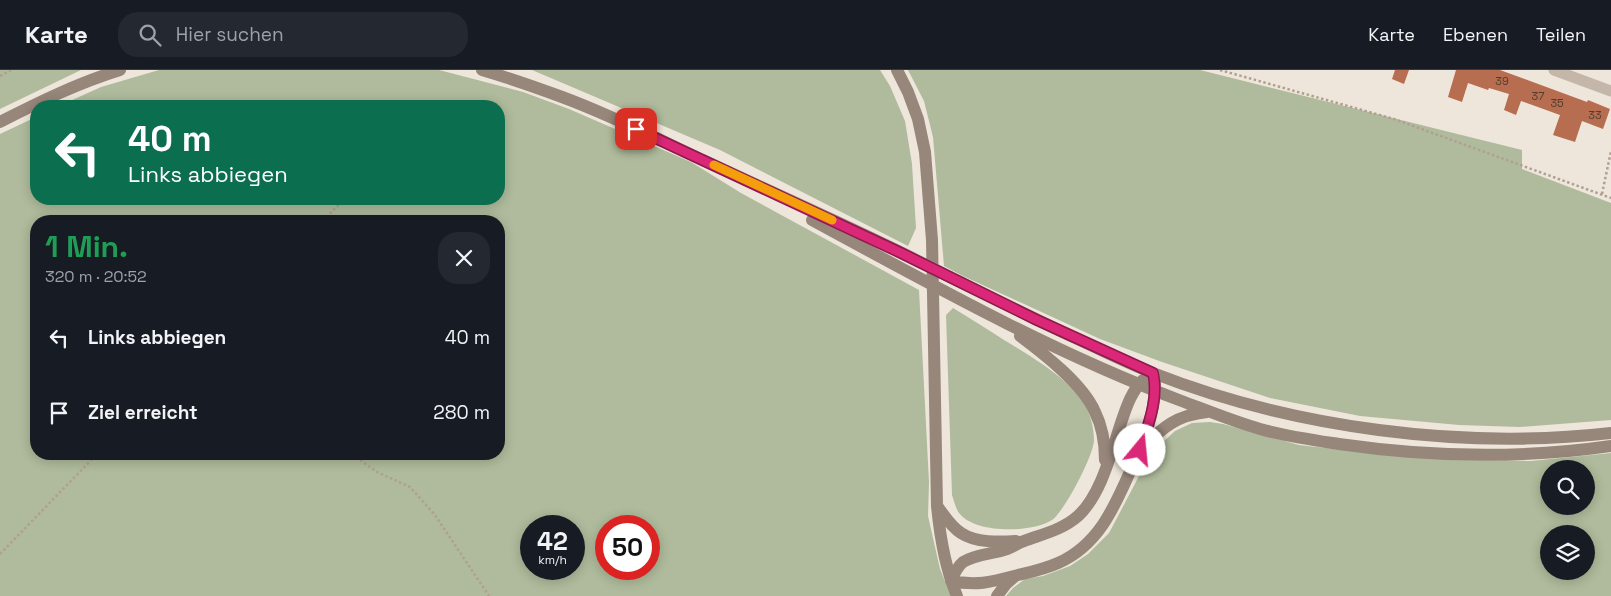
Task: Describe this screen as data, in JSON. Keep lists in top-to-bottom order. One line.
{"house_numbers":["39","37","35","33"],"page":{"header":"Karte","search":"Hier suchen","nav":["Karte","Ebenen","Teilen"],"turn":["40 m","Links abbiegen"],"heading":["1 Min.","320 m · 20:52"],"list":[{"name":"Links abbiegen","value":"40 m"},{"name":"Ziel erreicht","value":"280 m"}],"speed":"42 km/h","limit":"50"}}
